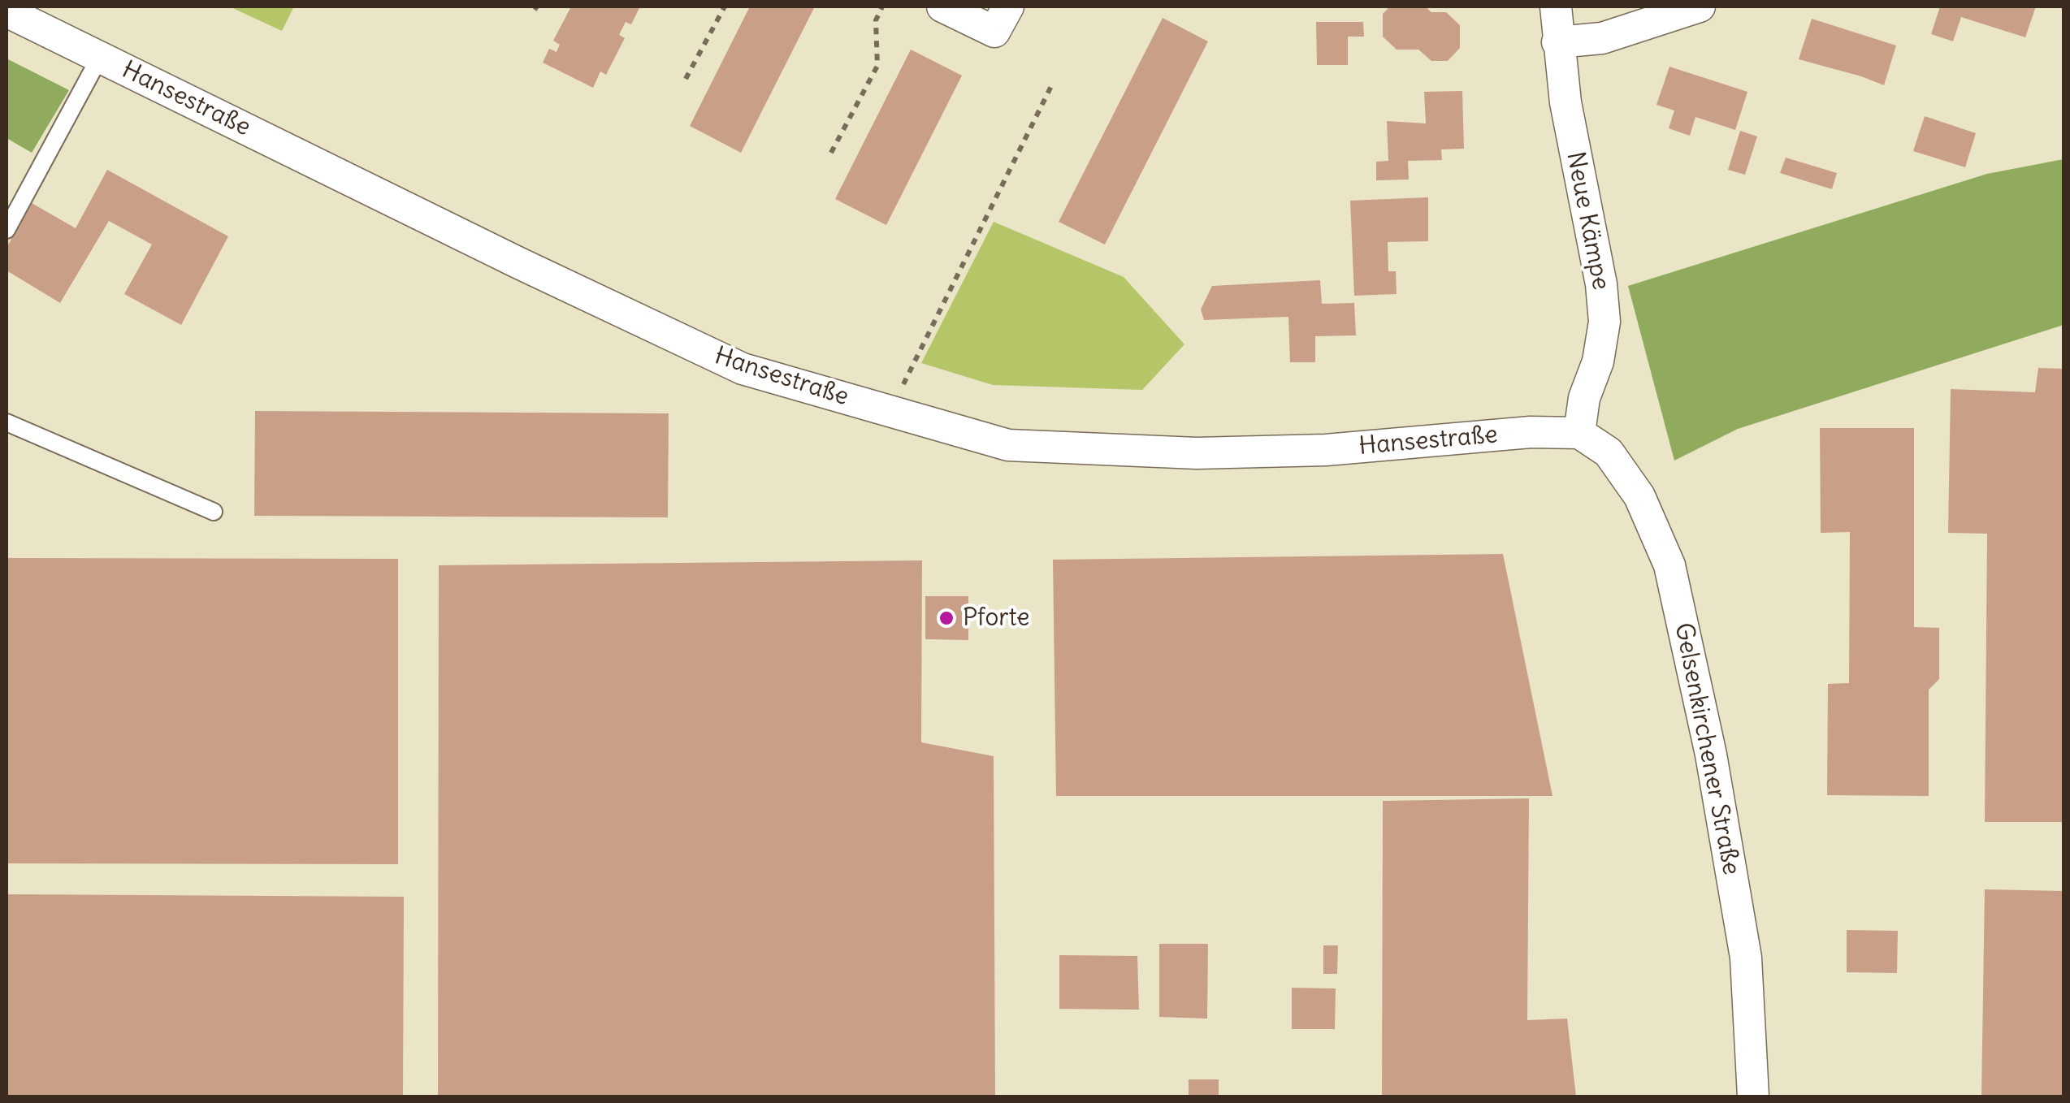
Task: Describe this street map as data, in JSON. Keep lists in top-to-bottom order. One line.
{"streets":{"street":["Hansestraße","Neue Kämpe","Gelsenkirchener Straße"]},"crossings":[["Hansestraße","Neue Kämpe"],["Hansestraße","Gelsenkirchener Straße"],["Neue Kämpe","Gelsenkirchener Straße"]],"places":["Pforte"]}
